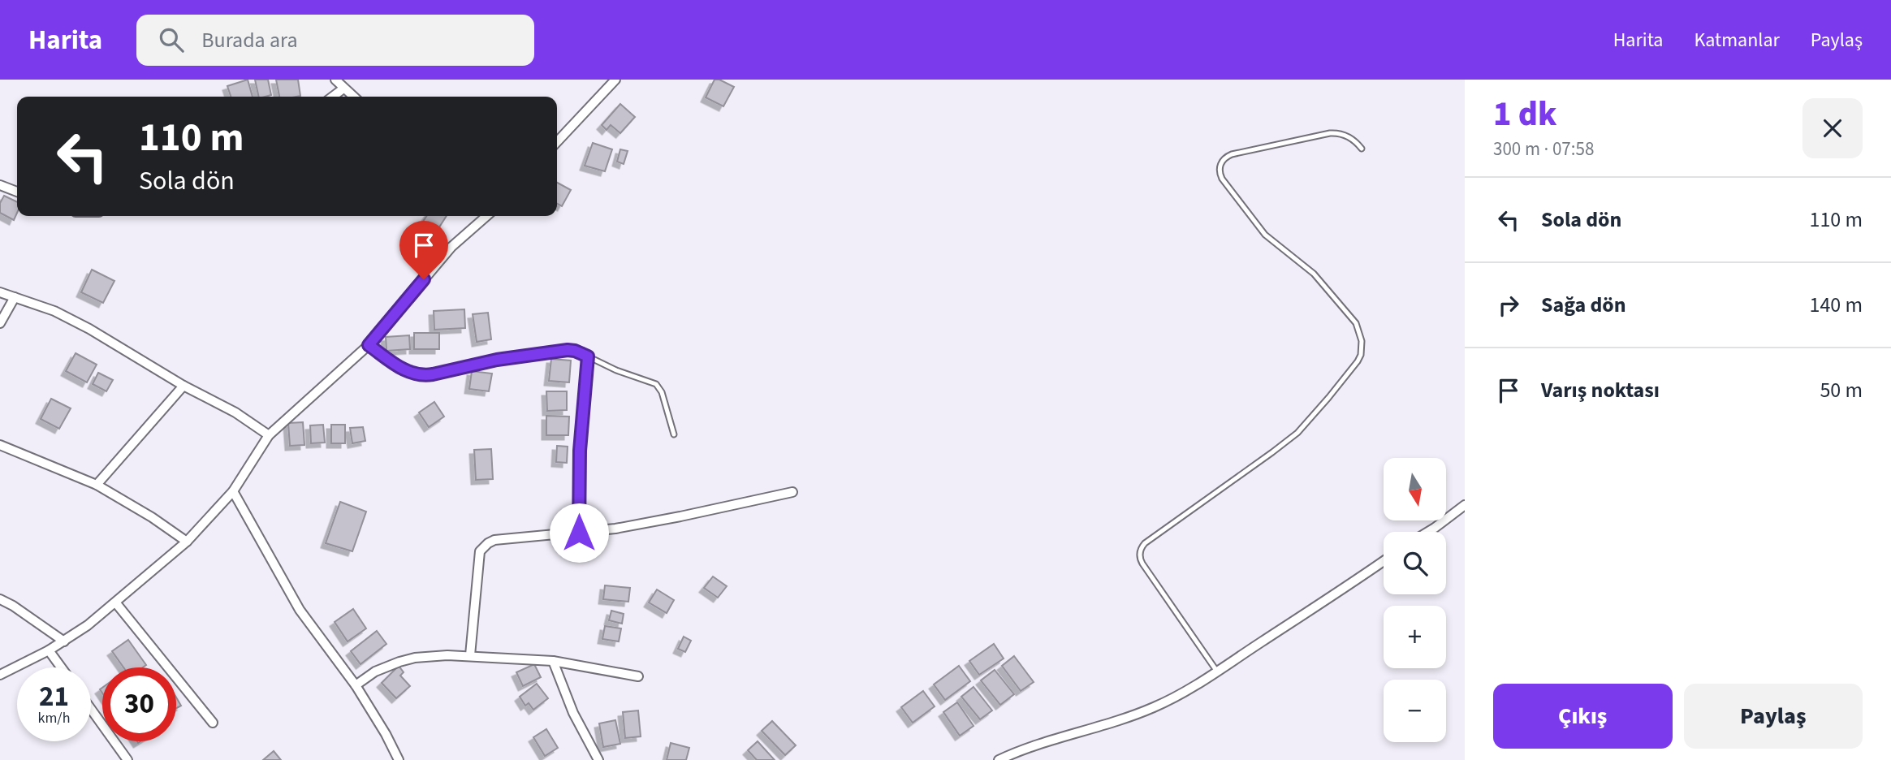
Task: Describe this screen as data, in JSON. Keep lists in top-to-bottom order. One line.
{"north":"bottom","page":{"header":"Harita","search":"Burada ara","nav":["Harita","Katmanlar","Paylaş"],"heading":["1 dk","300 m · 07:58"],"turn":["110 m","Sola dön"],"list":[{"name":"Sola dön","value":"110 m"},{"name":"Sağa dön","value":"140 m"},{"name":"Varış noktası","value":"50 m"}],"map_buttons":["+","−"],"speed":"21 km/h","limit":"30","buttons":["Çıkış","Paylaş"]}}
